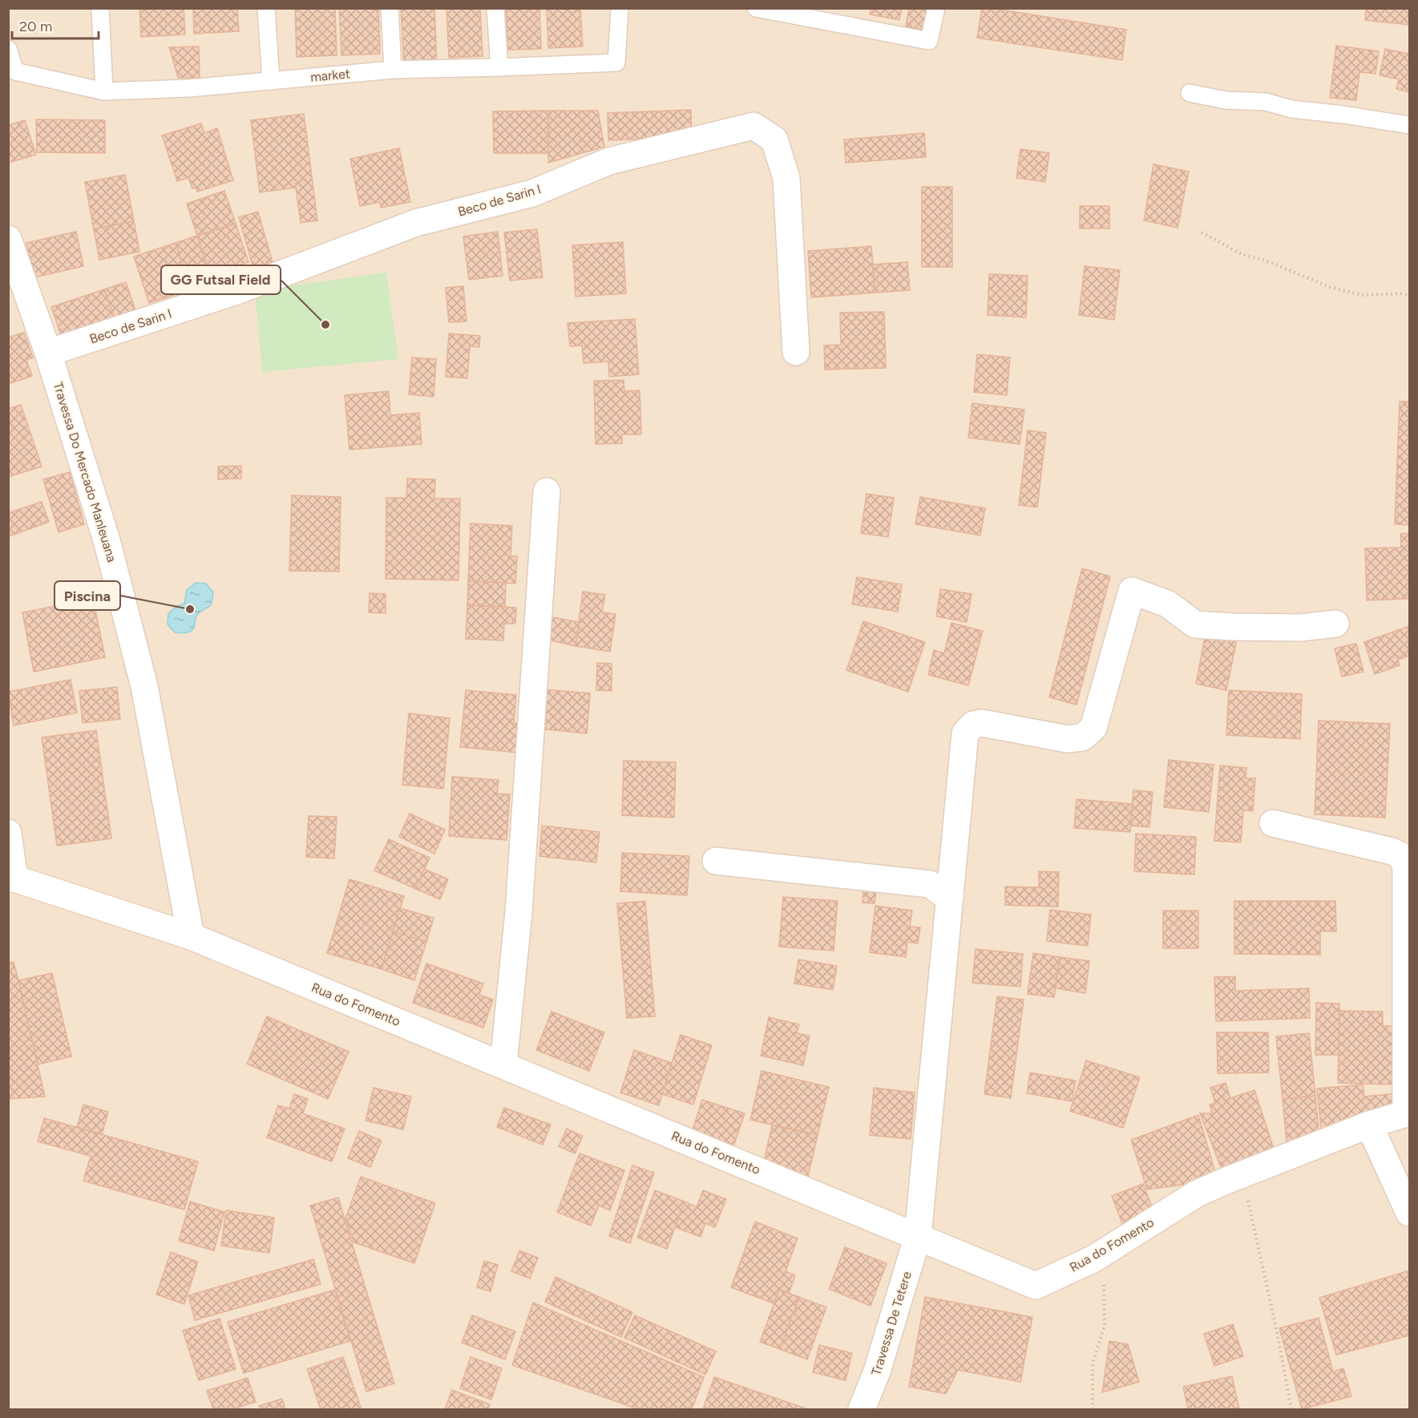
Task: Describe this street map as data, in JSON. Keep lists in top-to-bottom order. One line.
{"streets":{"street":["Beco de Sarin I","Travessa Do Mercado Manleuana","Rua do Fomento","Travessa De Tetere"],"lane":["market"]},"crossings":[["Beco de Sarin I","Travessa Do Mercado Manleuana"],["Travessa Do Mercado Manleuana","Rua do Fomento"],["Rua do Fomento","Travessa De Tetere"]],"places":["GG Futsal Field","Piscina"],"scale_bar":"20 m"}
